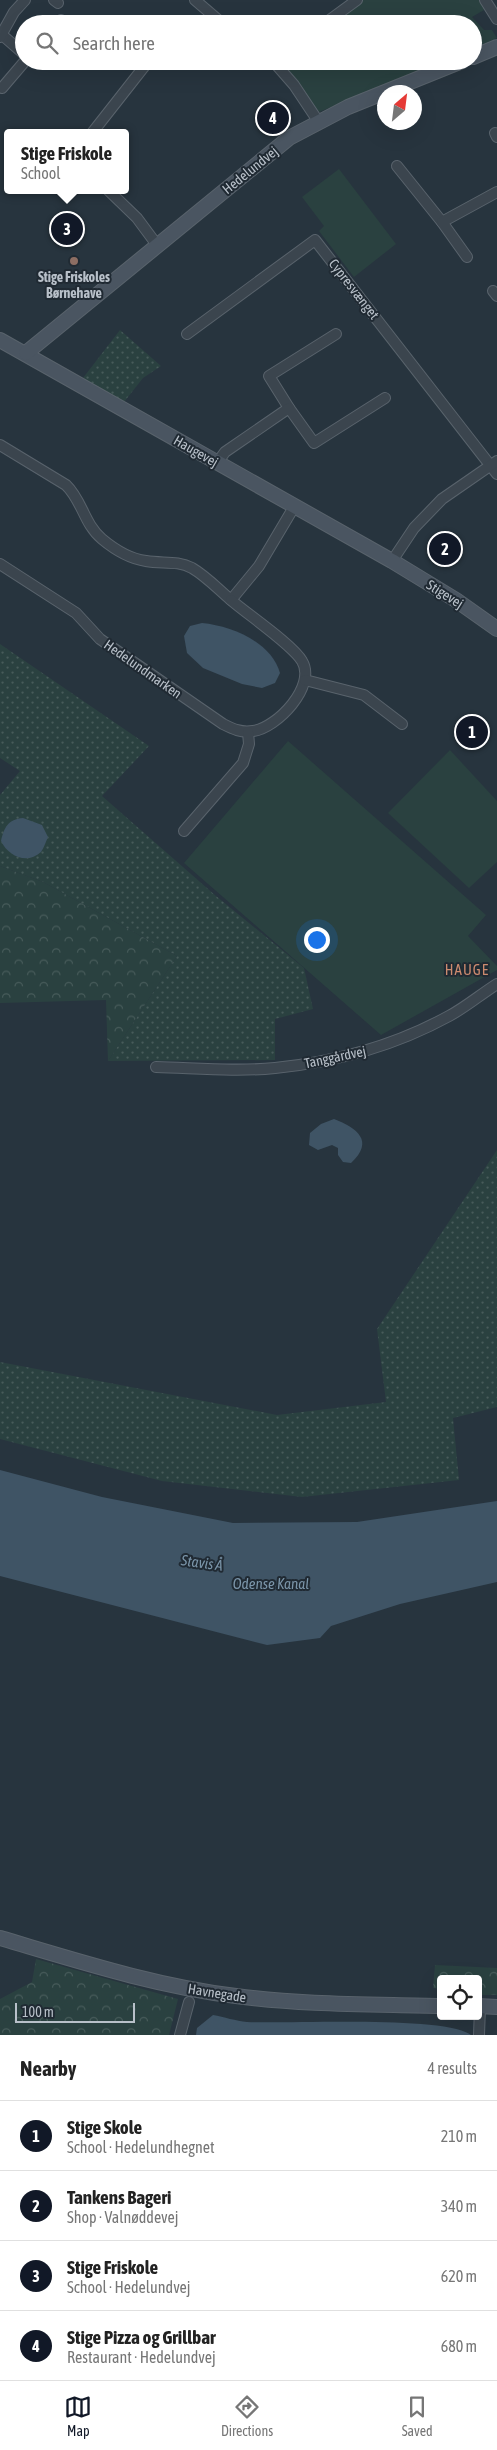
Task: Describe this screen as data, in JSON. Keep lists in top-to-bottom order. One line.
{"streets":{"street":["Hedelundvej","Cypresvænget","Haugevej","Stigevej","Hedelundmarken","Tanggårdvej","Havnegade"]},"crossings":[["Hedelundvej","Haugevej"],["Haugevej","Stigevej"]],"districts":["HAUGE"],"water":["Stavis Å","Odense Kanal"],"places":["Stige Friskoles Børnehave"],"scale_bar":"100 m","north":"top right","page":{"search":"Search here","pins":["4","3","2","1"],"popup":["Stige Friskole","School"],"scale":"100 m","heading":["Nearby","4 results"],"list":[{"mark":"1","name":"Stige Skole","note":"School · Hedelundhegnet","value":"210 m"},{"mark":"2","name":"Tankens Bageri","note":"Shop · Valnøddevej","value":"340 m"},{"mark":"3","name":"Stige Friskole","note":"School · Hedelundvej","value":"620 m"},{"mark":"4","name":"Stige Pizza og Grillbar","note":"Restaurant · Hedelundvej","value":"680 m"}],"nav":["Map","Directions","Saved"]}}
